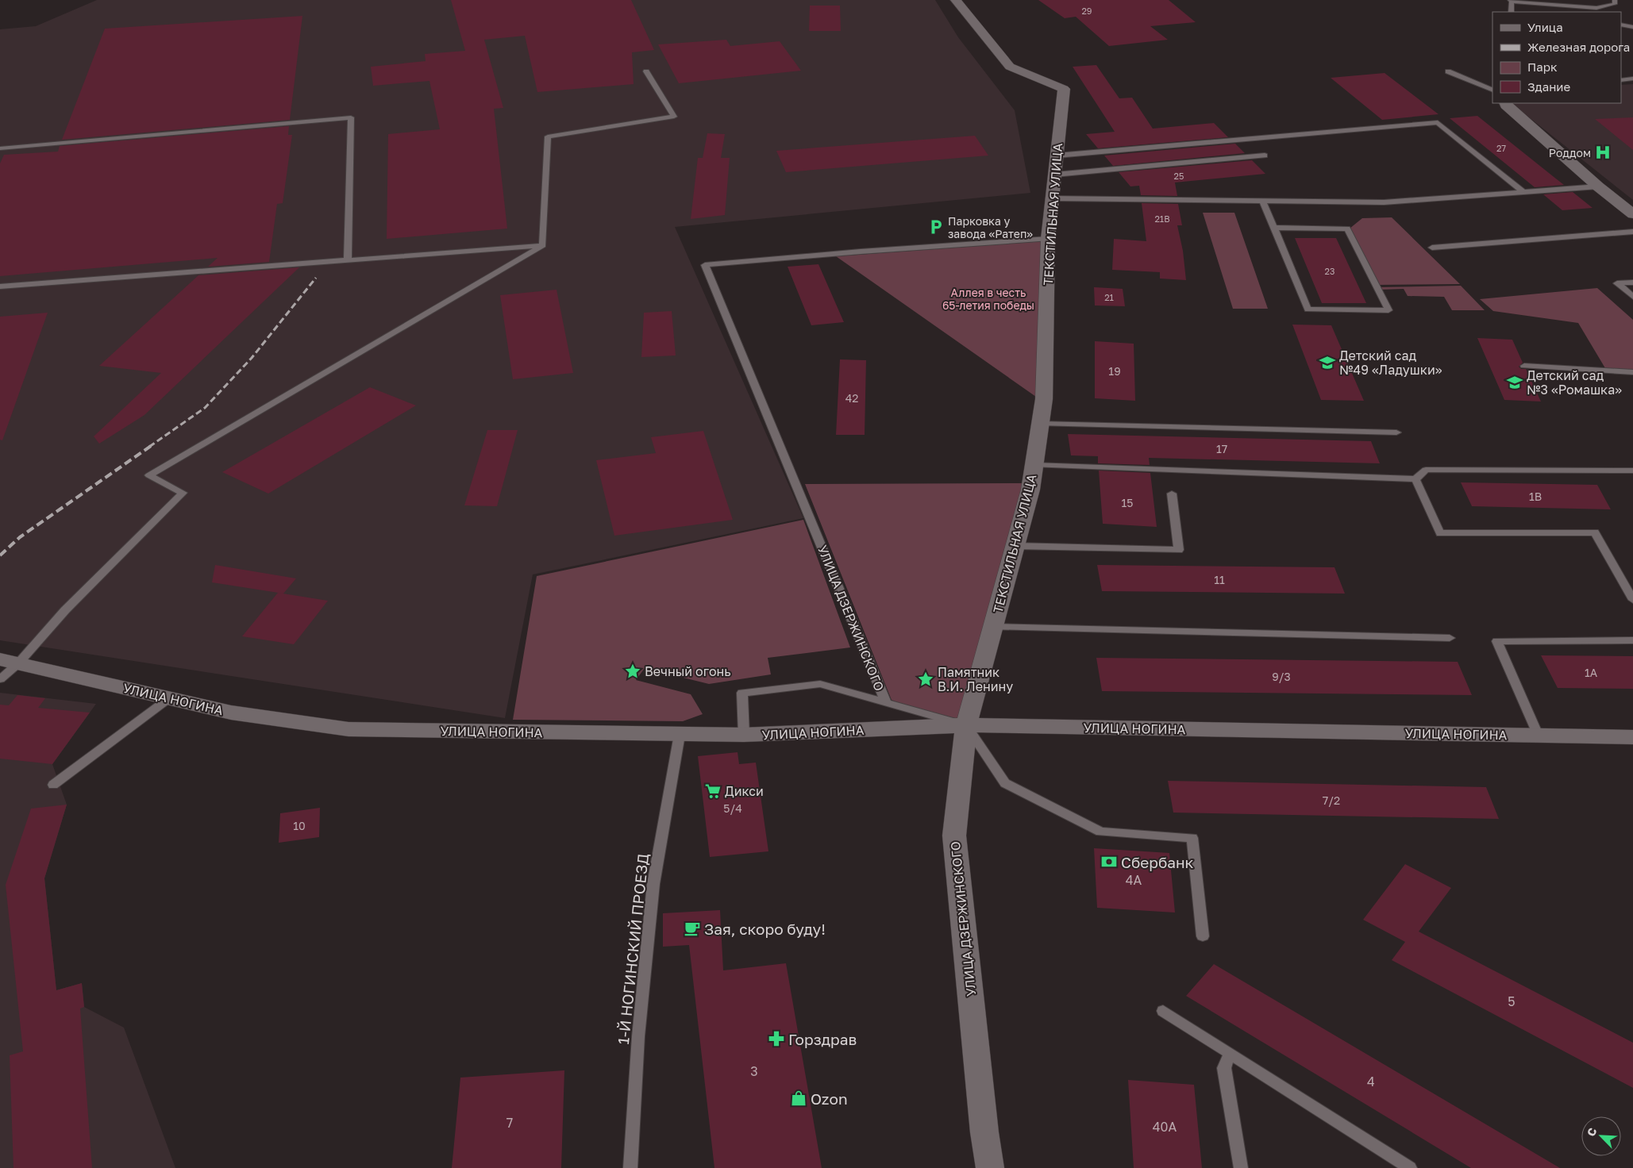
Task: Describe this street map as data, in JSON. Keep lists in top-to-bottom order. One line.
{"streets":{"street":["ТЕКСТИЛЬНАЯ УЛИЦА","УЛИЦА ДЗЕРЖИНСКОГО","УЛИЦА НОГИНА"],"lane":["1-Й НОГИНСКИЙ ПРОЕЗД"]},"crossings":[["ТЕКСТИЛЬНАЯ УЛИЦА","УЛИЦА ДЗЕРЖИНСКОГО"],["ТЕКСТИЛЬНАЯ УЛИЦА","УЛИЦА НОГИНА"],["УЛИЦА ДЗЕРЖИНСКОГО","УЛИЦА НОГИНА"],["УЛИЦА НОГИНА","1-Й НОГИНСКИЙ ПРОЕЗД"]],"parks":["Аллея в честь 65-летия победы"],"places":{"hospital":["Роддом"],"parking":["Парковка у завода «Ратеп»"],"school or university":["Детский сад №49 «Ладушки»","Детский сад №3 «Ромашка»"],"place":["Вечный огонь","Памятник В.И. Ленину"],"supermarket":["Дикси"],"bank":["Сбербанк"],"cafe":["Зая, скоро буду!"],"pharmacy":["Горздрав"],"shop":["Ozon"]},"house_numbers":["29","27","25","21В","23","21","19","42","17","1В","15","11","1А","9/3","7/2","5/4","10","4А","5","3","4","7","40А"],"legend":["Улица","Железная дорога","Парк","Здание"],"north":"top left"}
